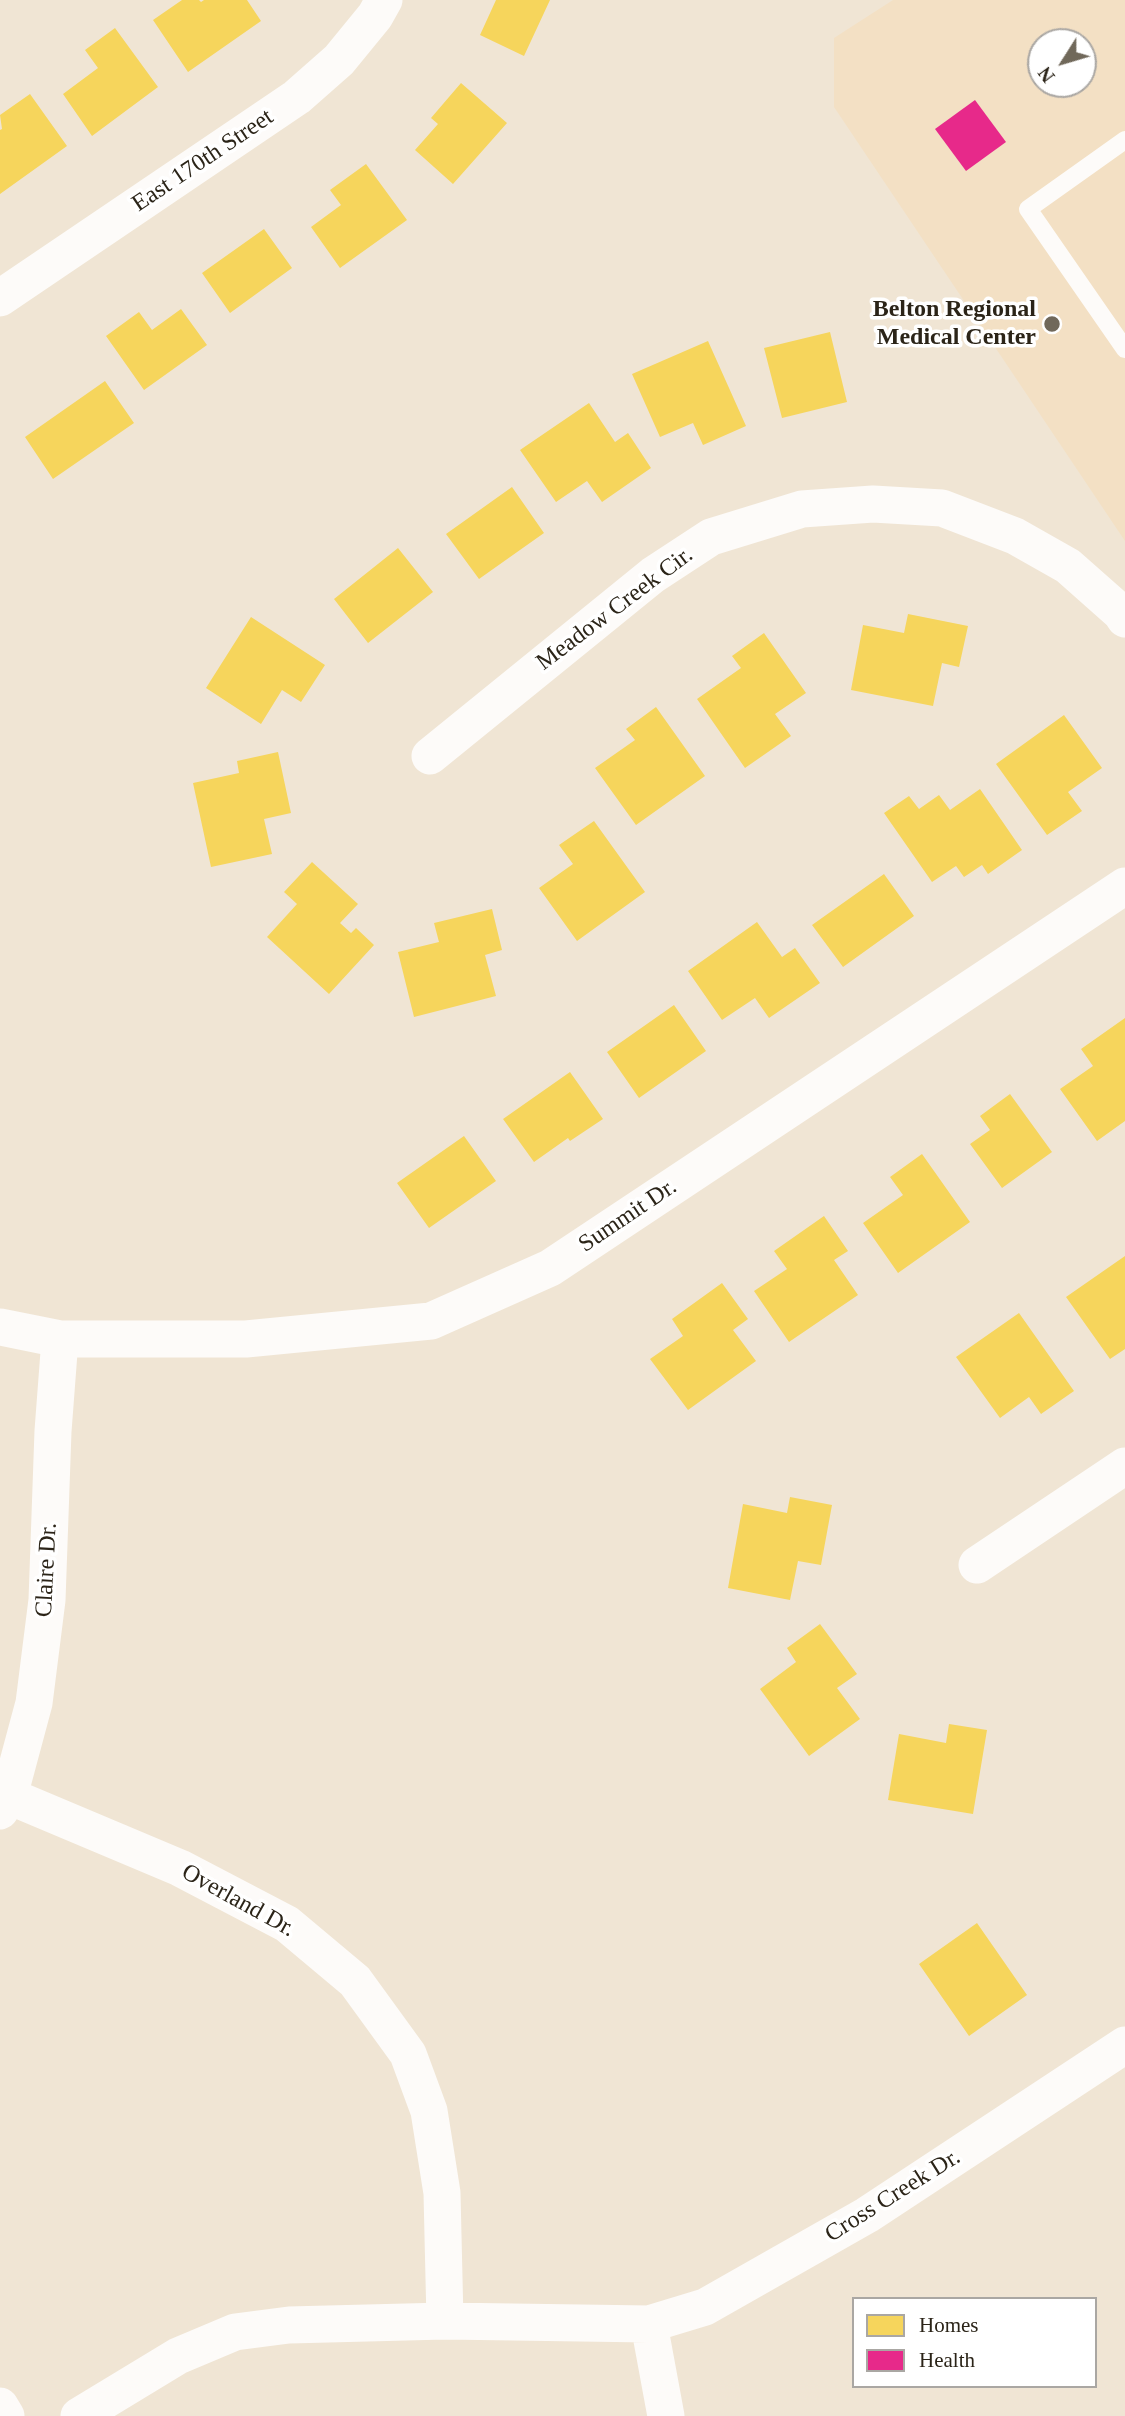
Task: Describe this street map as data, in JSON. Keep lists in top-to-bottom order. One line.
{"streets":{"street":["East 170th Street","Meadow Creek Cir.","Summit Dr.","Claire Dr.","Overland Dr.","Cross Creek Dr."]},"crossings":[["Summit Dr.","Claire Dr."],["Claire Dr.","Overland Dr."],["Overland Dr.","Cross Creek Dr."]],"places":["Belton Regional Medical Center"],"legend":["Homes","Health"],"north":"bottom left"}
